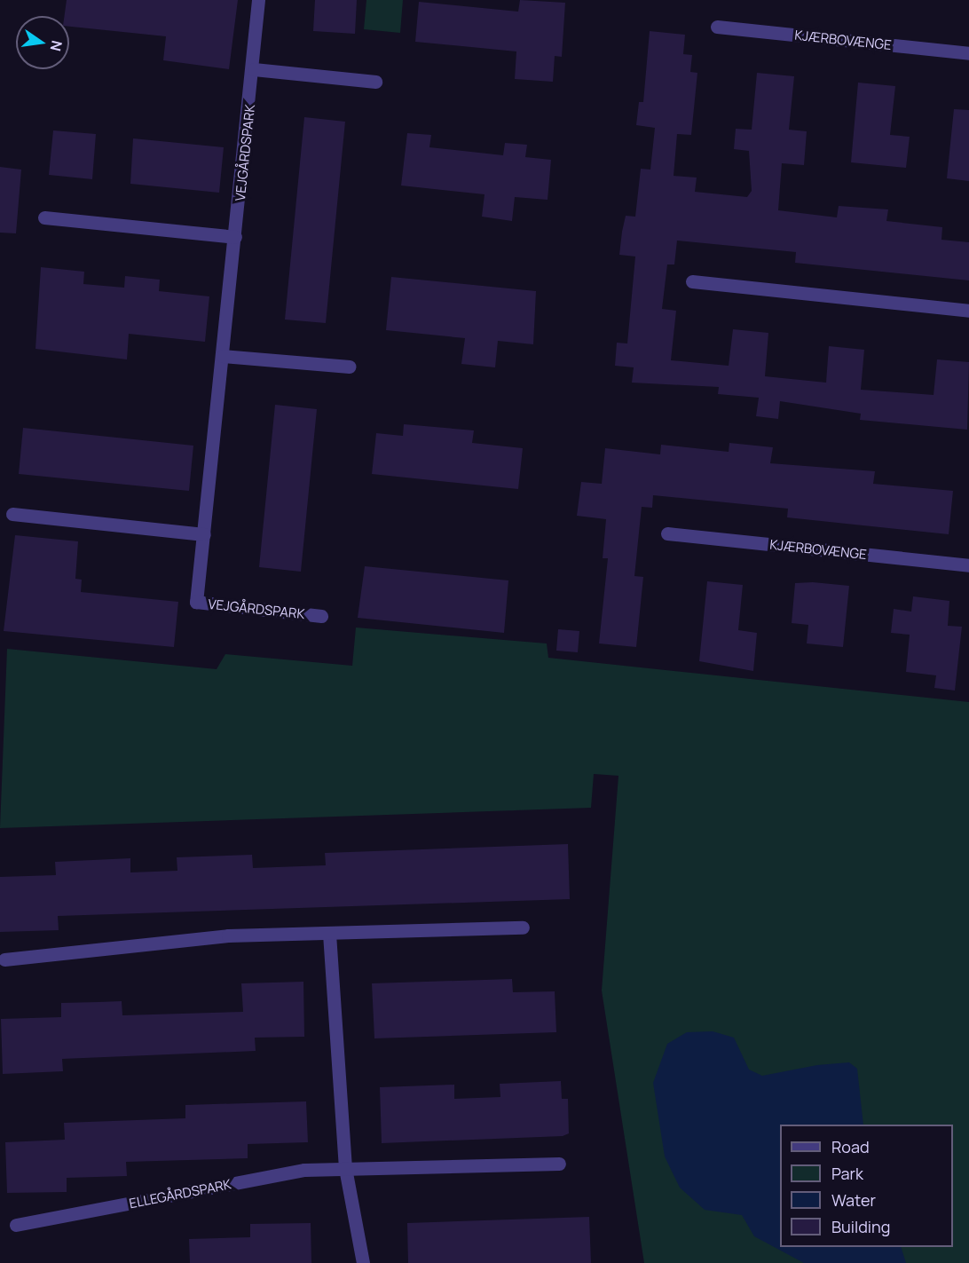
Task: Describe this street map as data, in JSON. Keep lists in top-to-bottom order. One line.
{"streets":{"street":["KJÆRBOVÆNGE","VEJGÅRDSPARK","ELLEGÅRDSPARK"]},"legend":["Road","Park","Water","Building"],"north":"right"}
